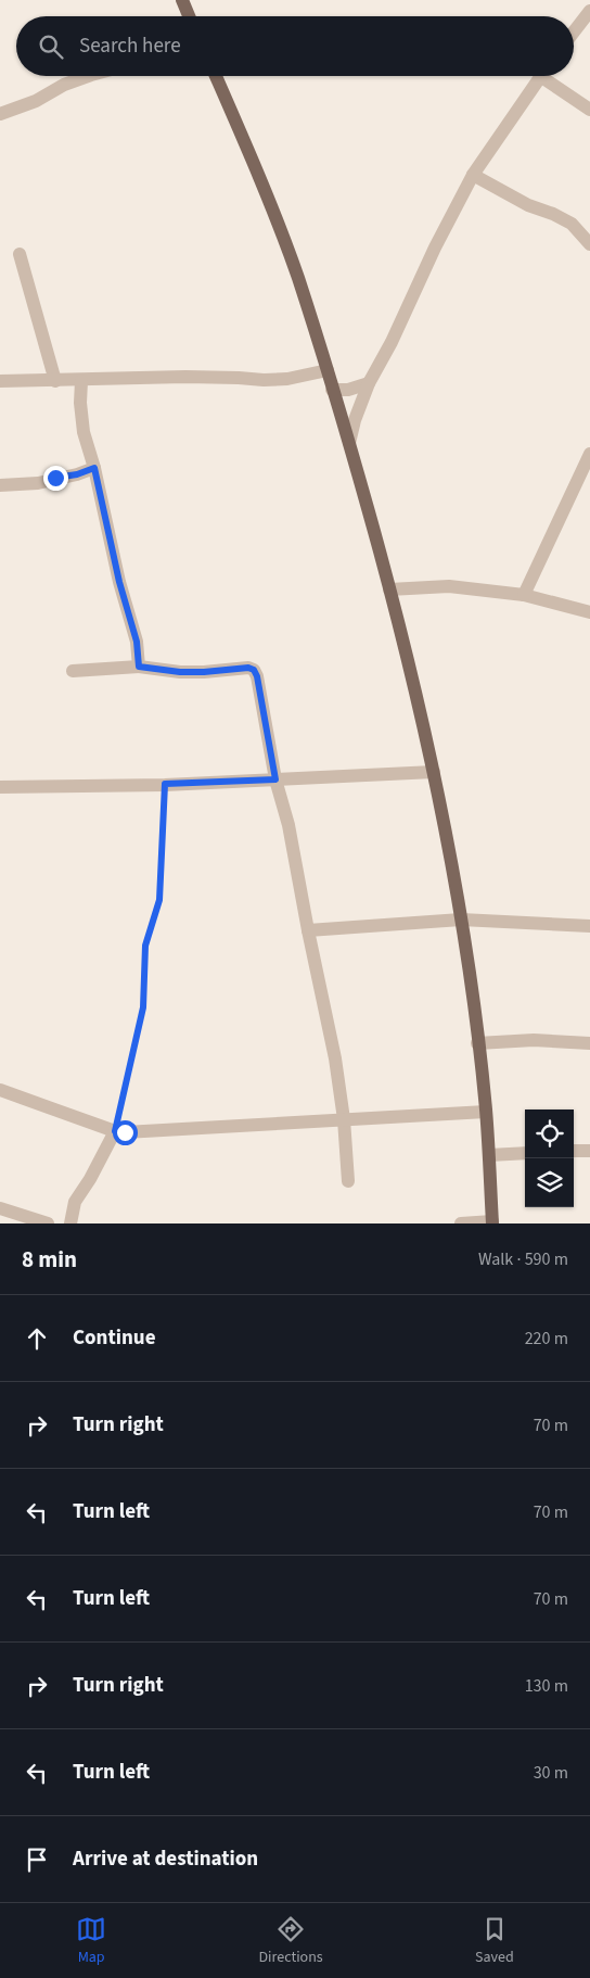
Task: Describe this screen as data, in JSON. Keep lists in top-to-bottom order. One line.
{"page":{"search":"Search here","heading":["8 min","Walk · 590 m"],"list":[["Continue","220 m"],["Turn right","70 m"],["Turn left","70 m"],["Turn left","70 m"],["Turn right","130 m"],["Turn left","30 m"],"Arrive at destination"],"nav":["Map","Directions","Saved"]}}
